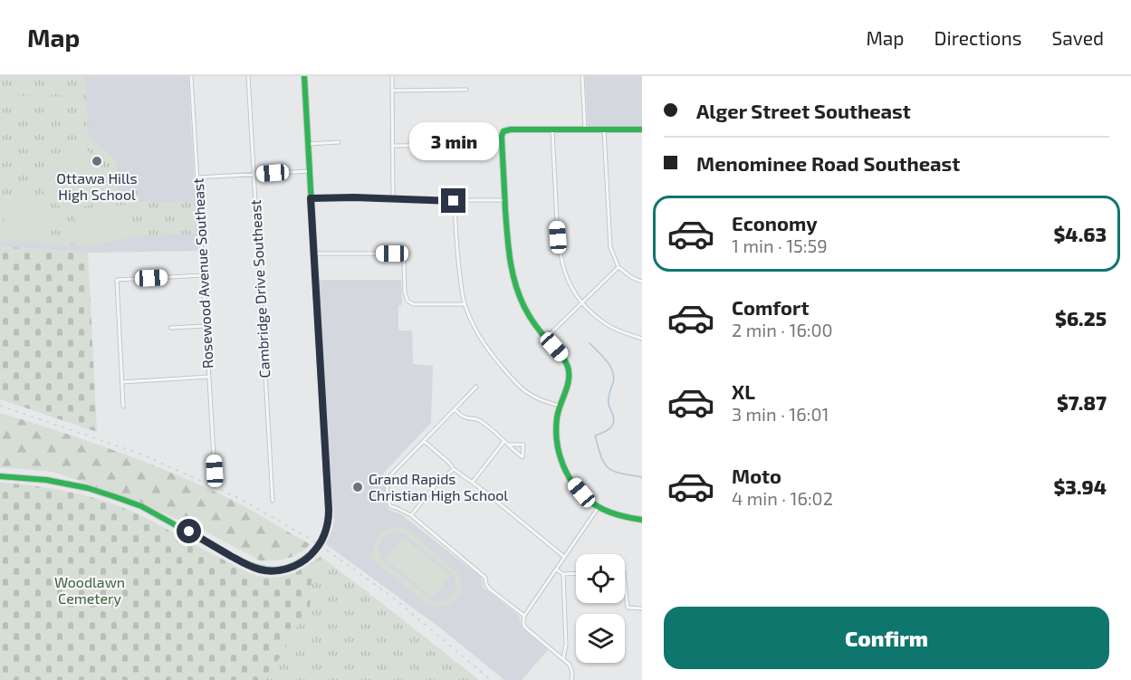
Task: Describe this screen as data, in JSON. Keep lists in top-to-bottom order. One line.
{"streets":{"street":["Rosewood Avenue Southeast","Cambridge Drive Southeast"]},"parks":["Woodlawn Cemetery"],"places":["Ottawa Hills High School","Grand Rapids Christian High School"],"page":{"header":"Map","nav":["Map","Directions","Saved"],"banner":["Alger Street Southeast","Menominee Road Southeast"],"bubble":"3 min","list":[{"name":"Economy","note":"1 min · 15:59","value":"$4.63"},{"name":"Comfort","note":"2 min · 16:00","value":"$6.25"},{"name":"XL","note":"3 min · 16:01","value":"$7.87"},{"name":"Moto","note":"4 min · 16:02","value":"$3.94"}],"buttons":"Confirm"}}
